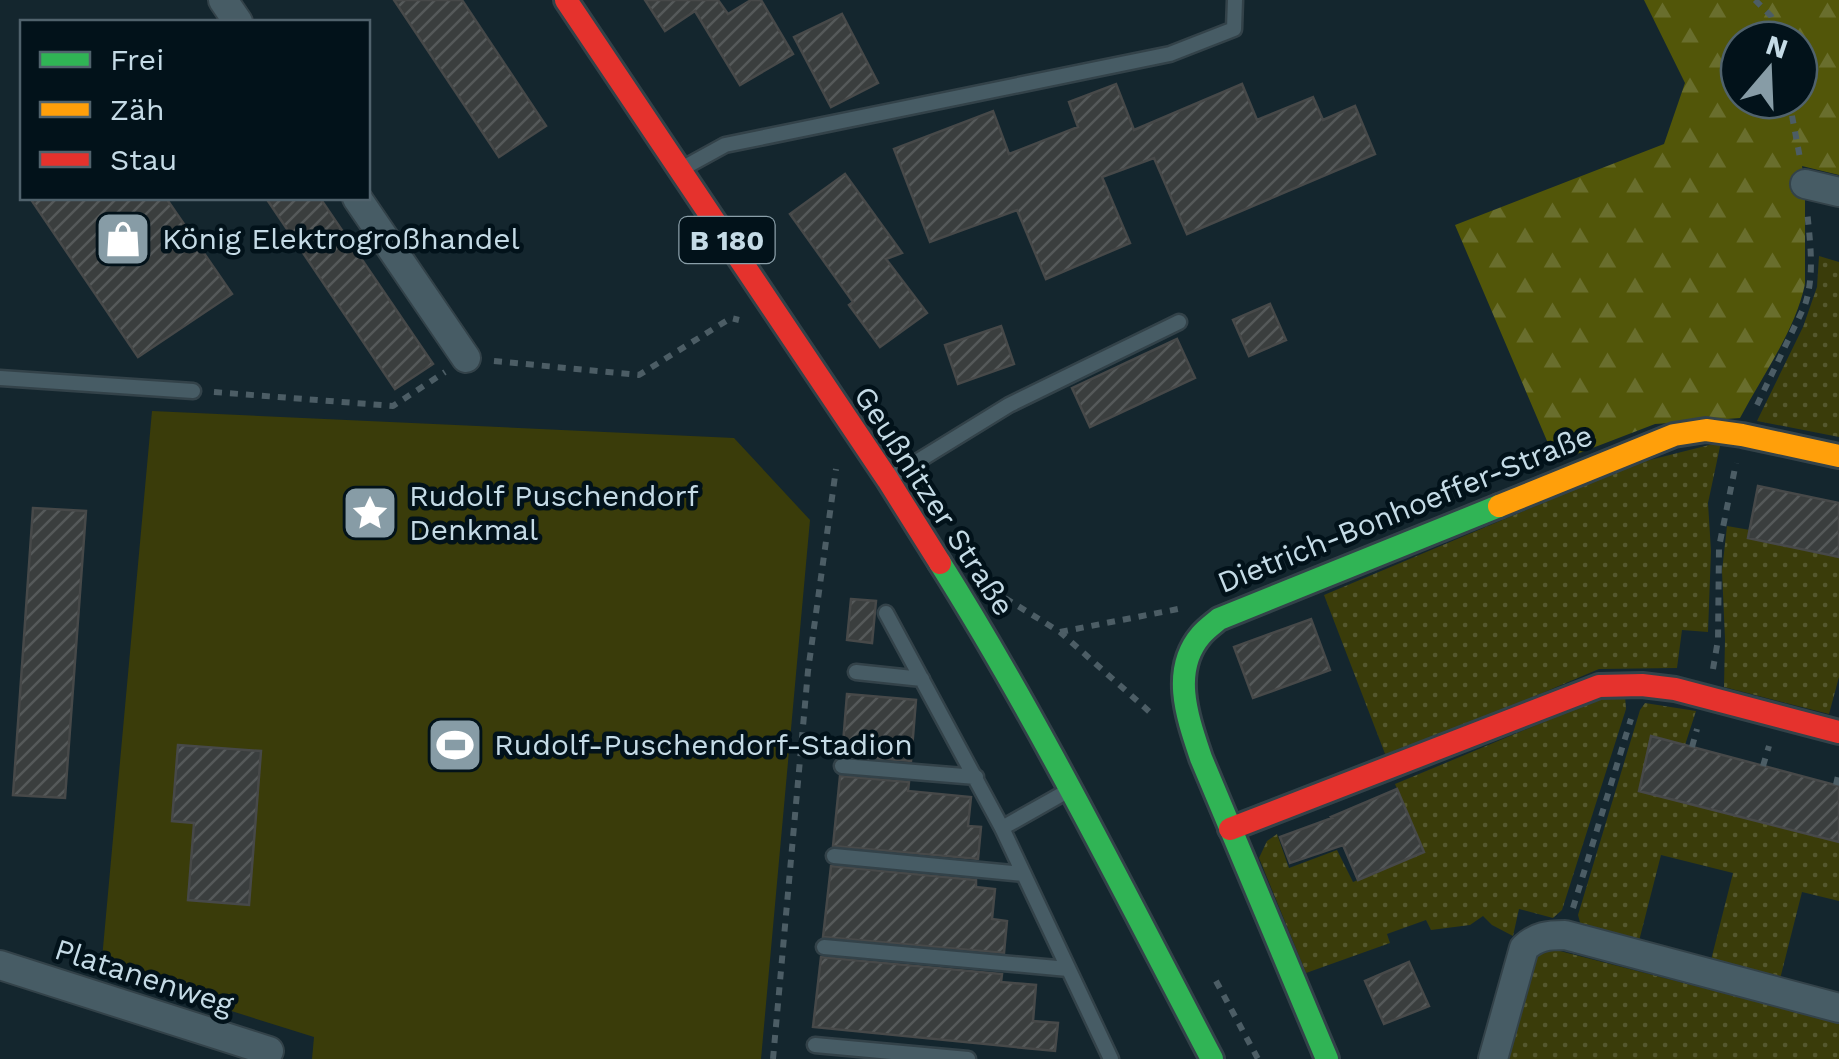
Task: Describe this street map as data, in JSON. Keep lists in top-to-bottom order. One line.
{"streets":{"street":["B 180","Geußnitzer Straße","Dietrich-Bonhoeffer-Straße","Platanenweg"]},"places":{"shop":["König Elektrogroßhandel"],"place":["Rudolf Puschendorf Denkmal"],"sports":["Rudolf-Puschendorf-Stadion"]},"legend":["Frei","Zäh","Stau"],"north":"top"}
